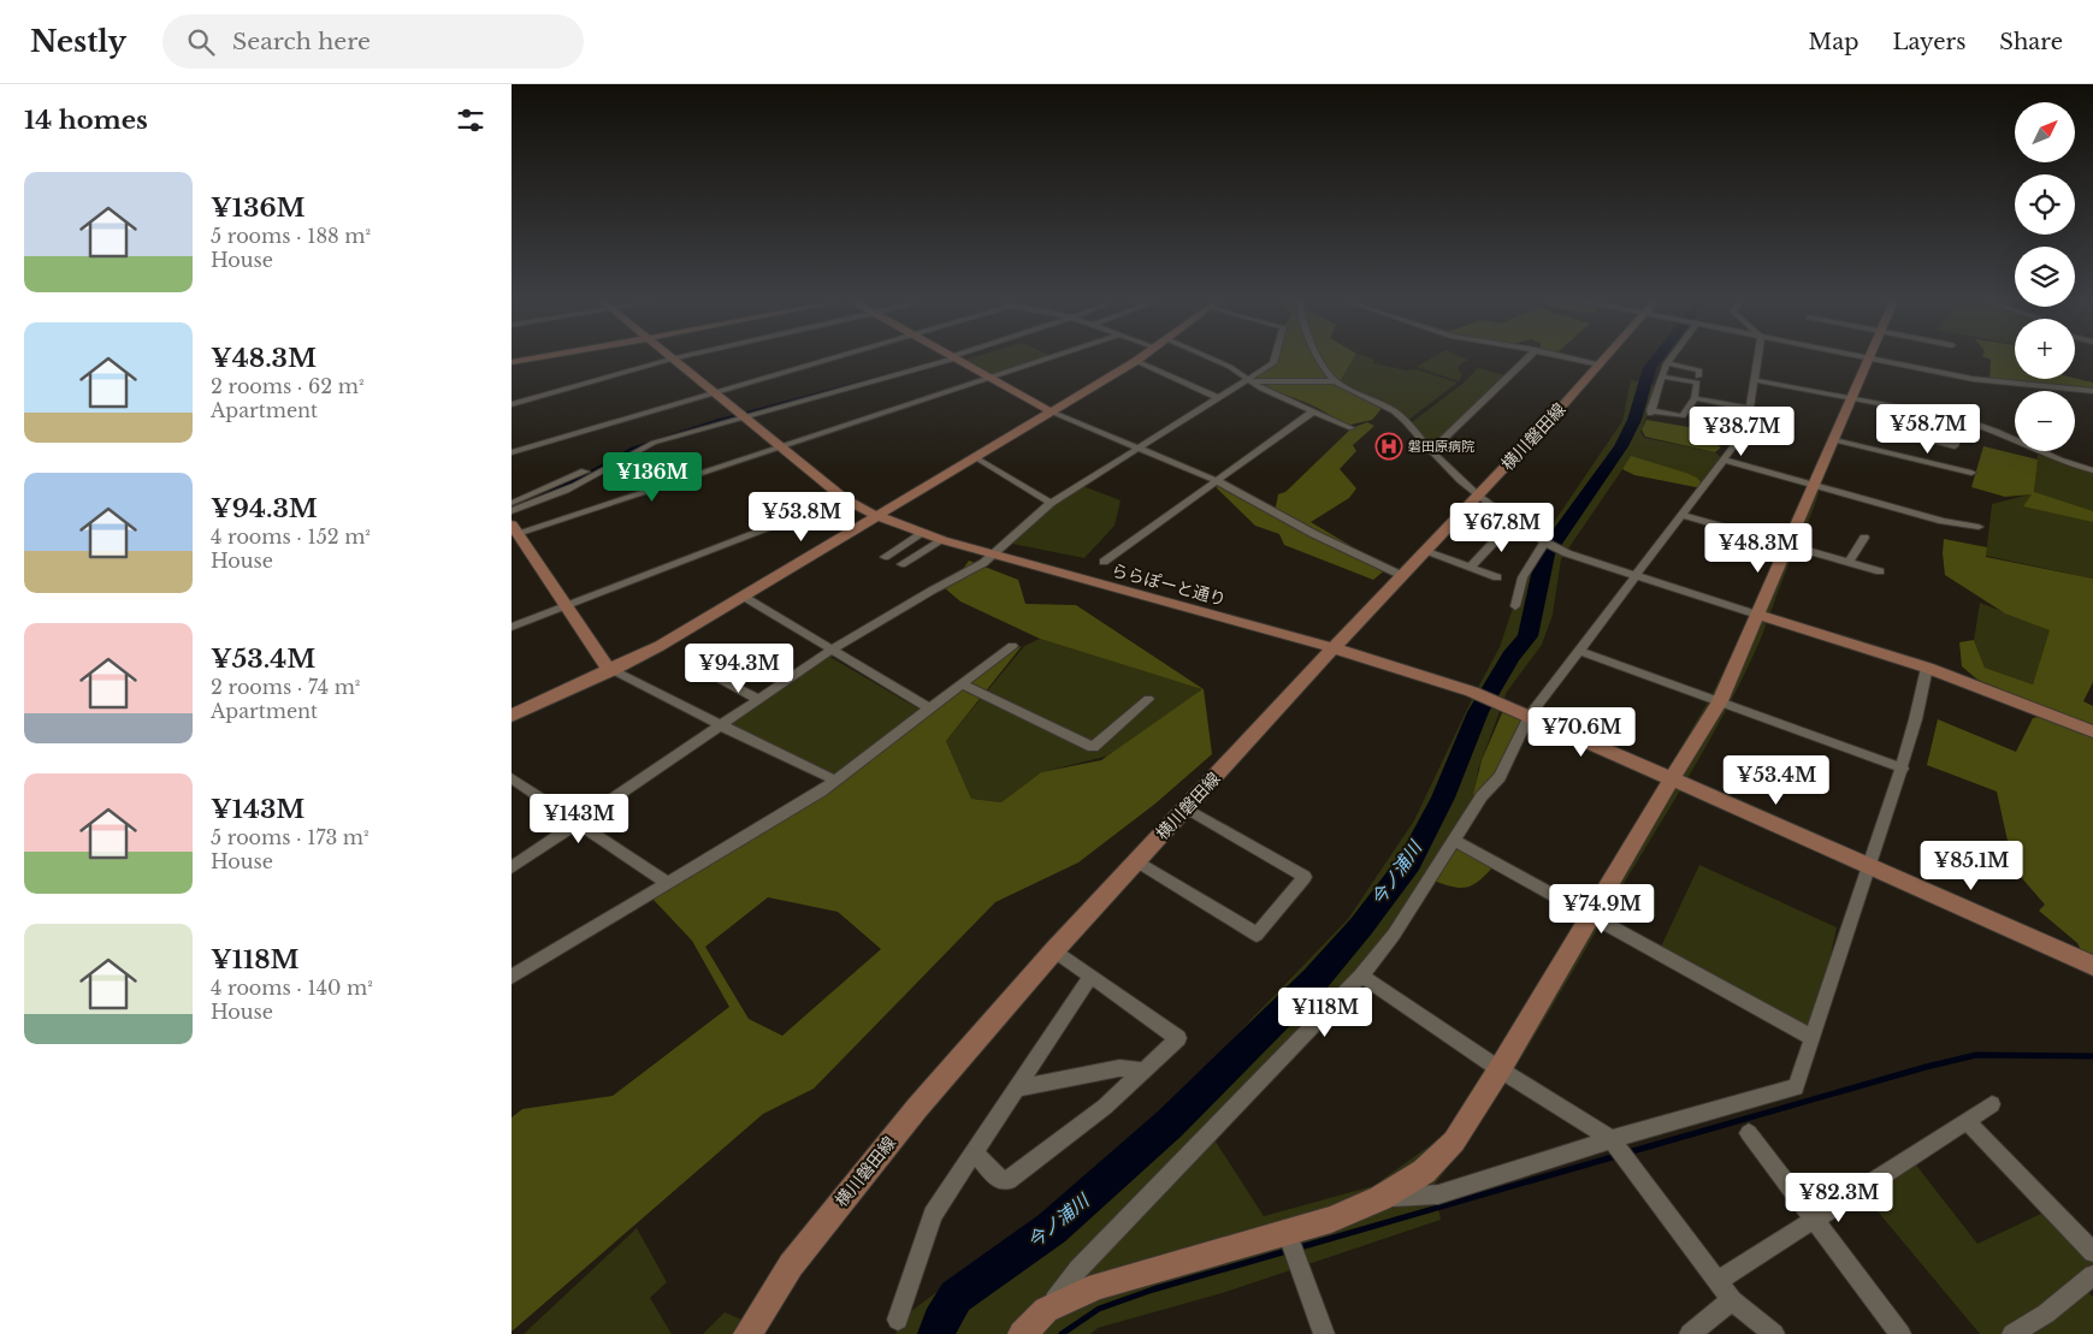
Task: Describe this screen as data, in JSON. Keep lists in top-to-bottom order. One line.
{"streets":{"street":["横川磐田線","ららぽーと通り"]},"crossings":[["横川磐田線","ららぽーと通り"]],"water":["今ノ浦川"],"places":{"hospital":["磐田原病院"]},"north":"top right","page":{"header":"Nestly","search":"Search here","nav":["Map","Layers","Share"],"heading":"14 homes","map_buttons":["+","−"],"list":[{"name":"¥136M","note":"5 rooms · 188 m² · House"},{"name":"¥48.3M","note":"2 rooms · 62 m² · Apartment"},{"name":"¥94.3M","note":"4 rooms · 152 m² · House"},{"name":"¥53.4M","note":"2 rooms · 74 m² · Apartment"},{"name":"¥143M","note":"5 rooms · 173 m² · House"},{"name":"¥118M","note":"4 rooms · 140 m² · House"}],"price":["¥58.7M","¥38.7M","¥136M","¥53.8M","¥67.8M","¥48.3M","¥94.3M","¥70.6M","¥53.4M","¥143M","¥85.1M","¥74.9M","¥118M","¥82.3M"]}}
